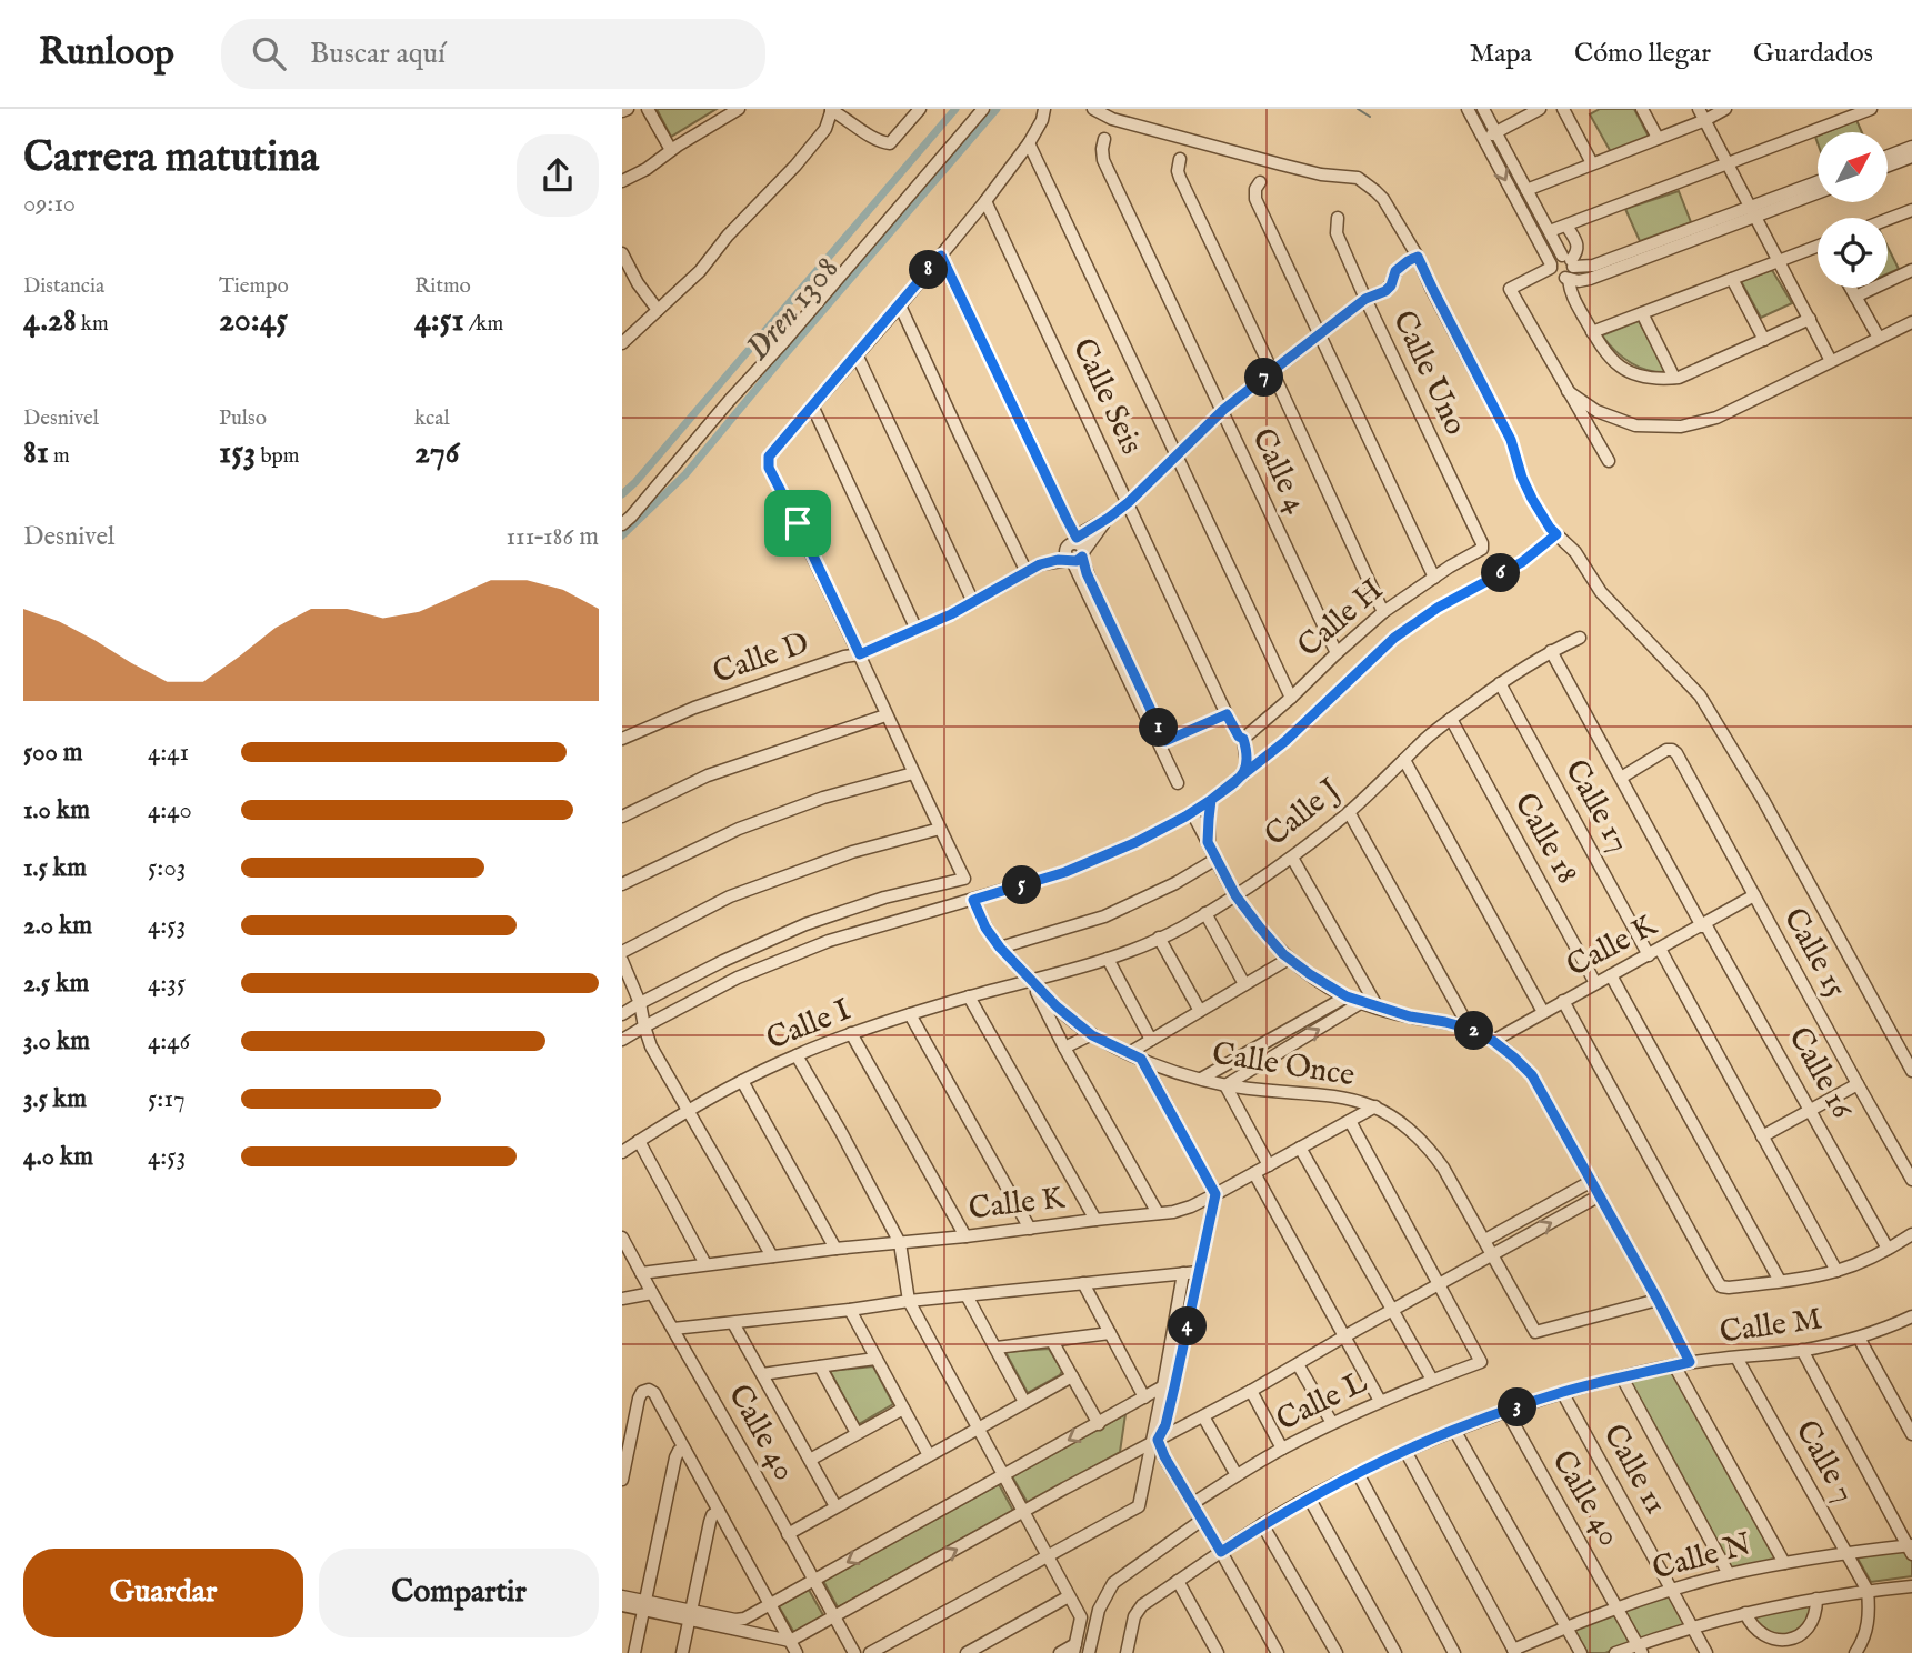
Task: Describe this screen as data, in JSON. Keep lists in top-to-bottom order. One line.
{"streets":{"street":["Calle Uno","Calle Seis","Calle 4","Calle H","Calle D","Calle 17","Calle J","Calle 18","Calle K","Calle 15","Calle I","Calle Once","Calle 16","Calle M","Calle L","Calle 40","Calle 7","Calle 11","Calle N"]},"crossings":[["Calle Uno","Calle H"],["Calle Uno","Calle D"],["Calle Seis","Calle H"],["Calle Seis","Calle D"],["Calle 4","Calle H"],["Calle 4","Calle D"],["Calle 17","Calle J"],["Calle 17","Calle K"],["Calle J","Calle 18"],["Calle J","Calle I"],["Calle J","Calle Once"],["Calle J","Calle 16"],["Calle 18","Calle K"],["Calle K","Calle 15"],["Calle K","Calle Once"],["Calle K","Calle 16"],["Calle K","Calle 40"],["Calle 15","Calle 16"],["Calle I","Calle Once"],["Calle M","Calle 40"],["Calle M","Calle 7"],["Calle M","Calle 11"],["Calle 40","Calle N"],["Calle 7","Calle N"],["Calle 11","Calle N"]],"water":["Dren 1308"],"north":"top right","page":{"header":"Runloop","search":"Buscar aquí","nav":["Mapa","Cómo llegar","Guardados"],"heading":["Carrera matutina","09:10"],"stats":[["Distancia","4.28 km"],["Tiempo","20:45"],["Ritmo","4:51 /km"],["Desnivel","81 m"],["Pulso","153 bpm"],["kcal","276"]],"pins":["8","7","6","1","5","2","4","3"],"chart":["Desnivel","111–186 m"],"list":[{"name":"500 m","note":"4:41"},{"name":"1.0 km","note":"4:40"},{"name":"1.5 km","note":"5:03"},{"name":"2.0 km","note":"4:53"},{"name":"2.5 km","note":"4:35"},{"name":"3.0 km","note":"4:46"},{"name":"3.5 km","note":"5:17"},{"name":"4.0 km","note":"4:53"}],"buttons":["Guardar","Compartir"]}}
